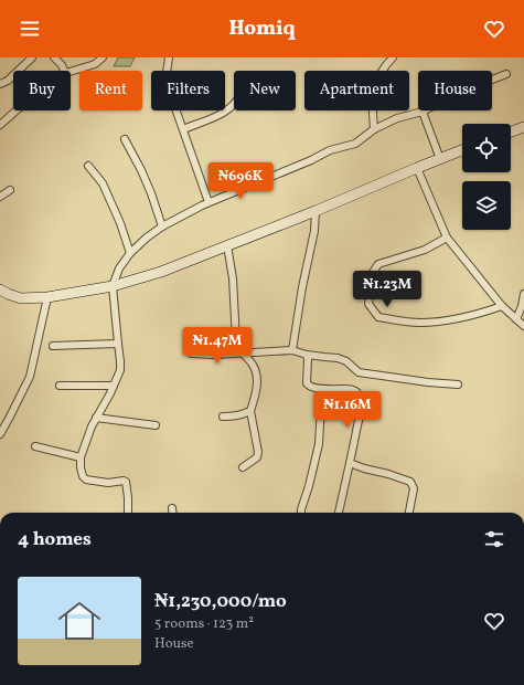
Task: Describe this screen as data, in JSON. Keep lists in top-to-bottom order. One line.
{"page":{"header":"Homiq","chip":["Buy","Rent","Filters","New","Apartment","House"],"price":["₦696K","₦1.23M","₦1.47M","₦1.16M"],"heading":"4 homes","list":[{"name":"₦1,230,000/mo","note":"5 rooms · 123 m² · House"}]}}
